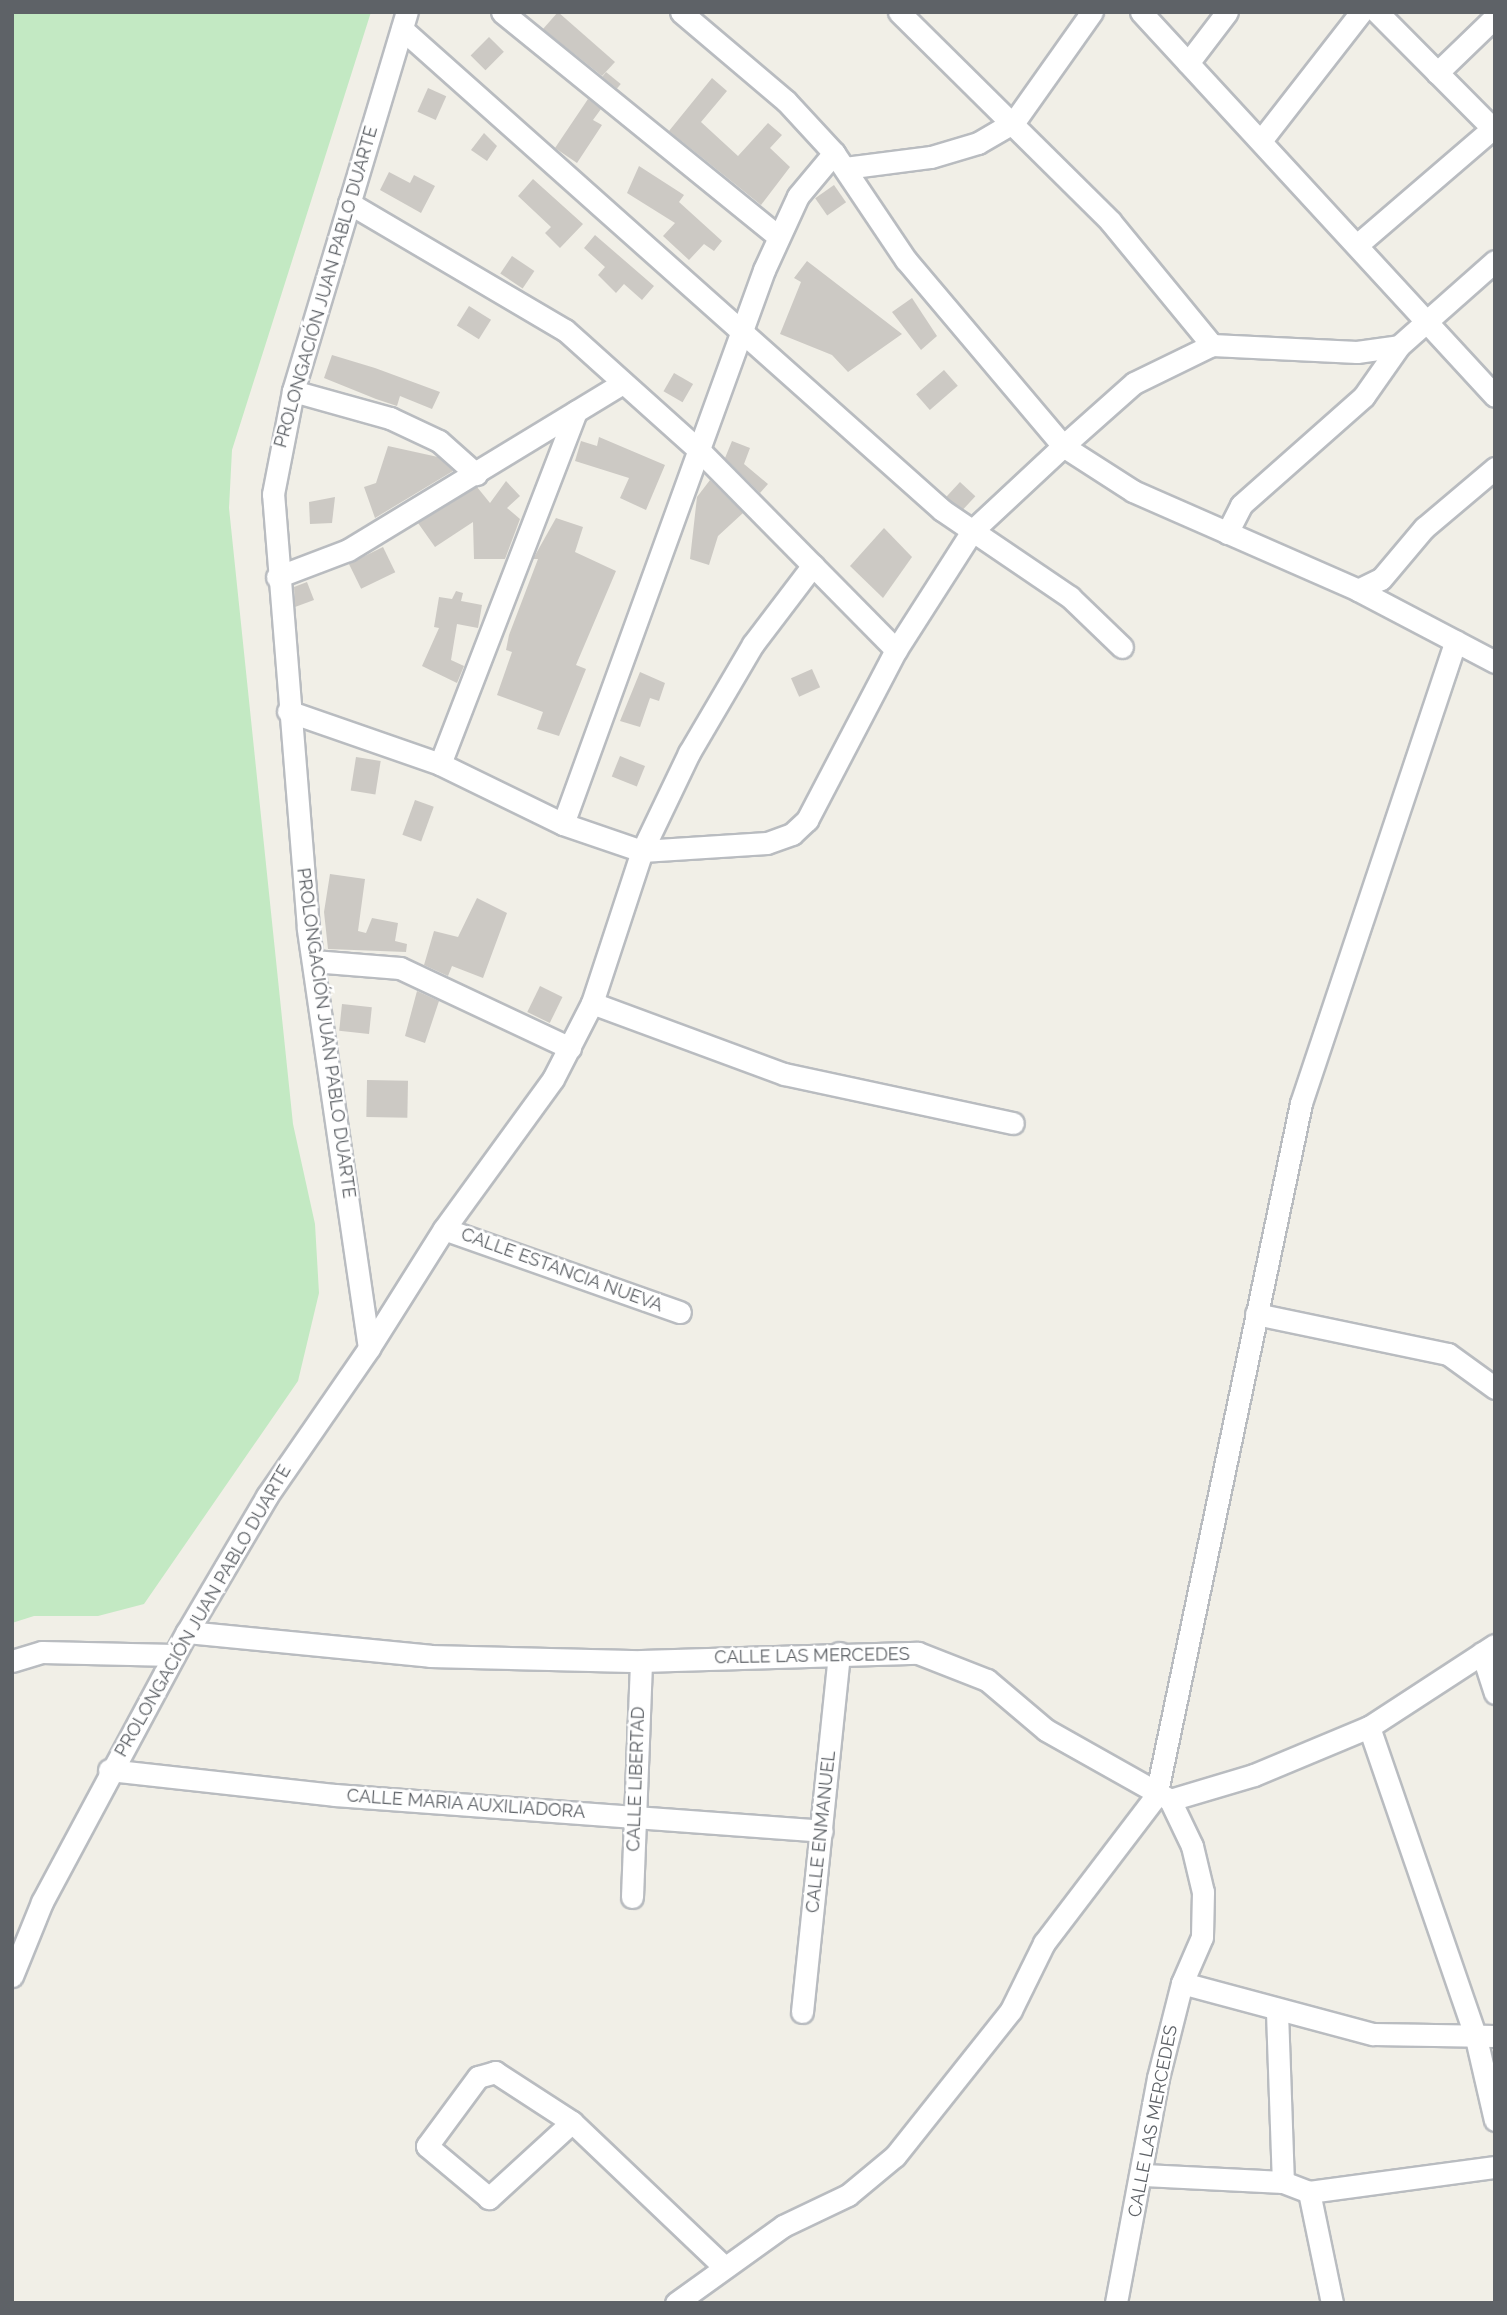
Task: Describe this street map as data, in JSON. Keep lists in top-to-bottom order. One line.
{"streets":{"street":["PROLONGACIÓN JUAN PABLO DUARTE","CALLE ESTANCIA NUEVA","CALLE LAS MERCEDES","CALLE LIBERTAD","CALLE MARIA AUXILIADORA","CALLE ENMANUEL"]},"crossings":[["PROLONGACIÓN JUAN PABLO DUARTE","CALLE LAS MERCEDES"],["PROLONGACIÓN JUAN PABLO DUARTE","CALLE MARIA AUXILIADORA"],["CALLE LAS MERCEDES","CALLE LIBERTAD"],["CALLE LAS MERCEDES","CALLE ENMANUEL"],["CALLE LIBERTAD","CALLE MARIA AUXILIADORA"],["CALLE MARIA AUXILIADORA","CALLE ENMANUEL"]]}
